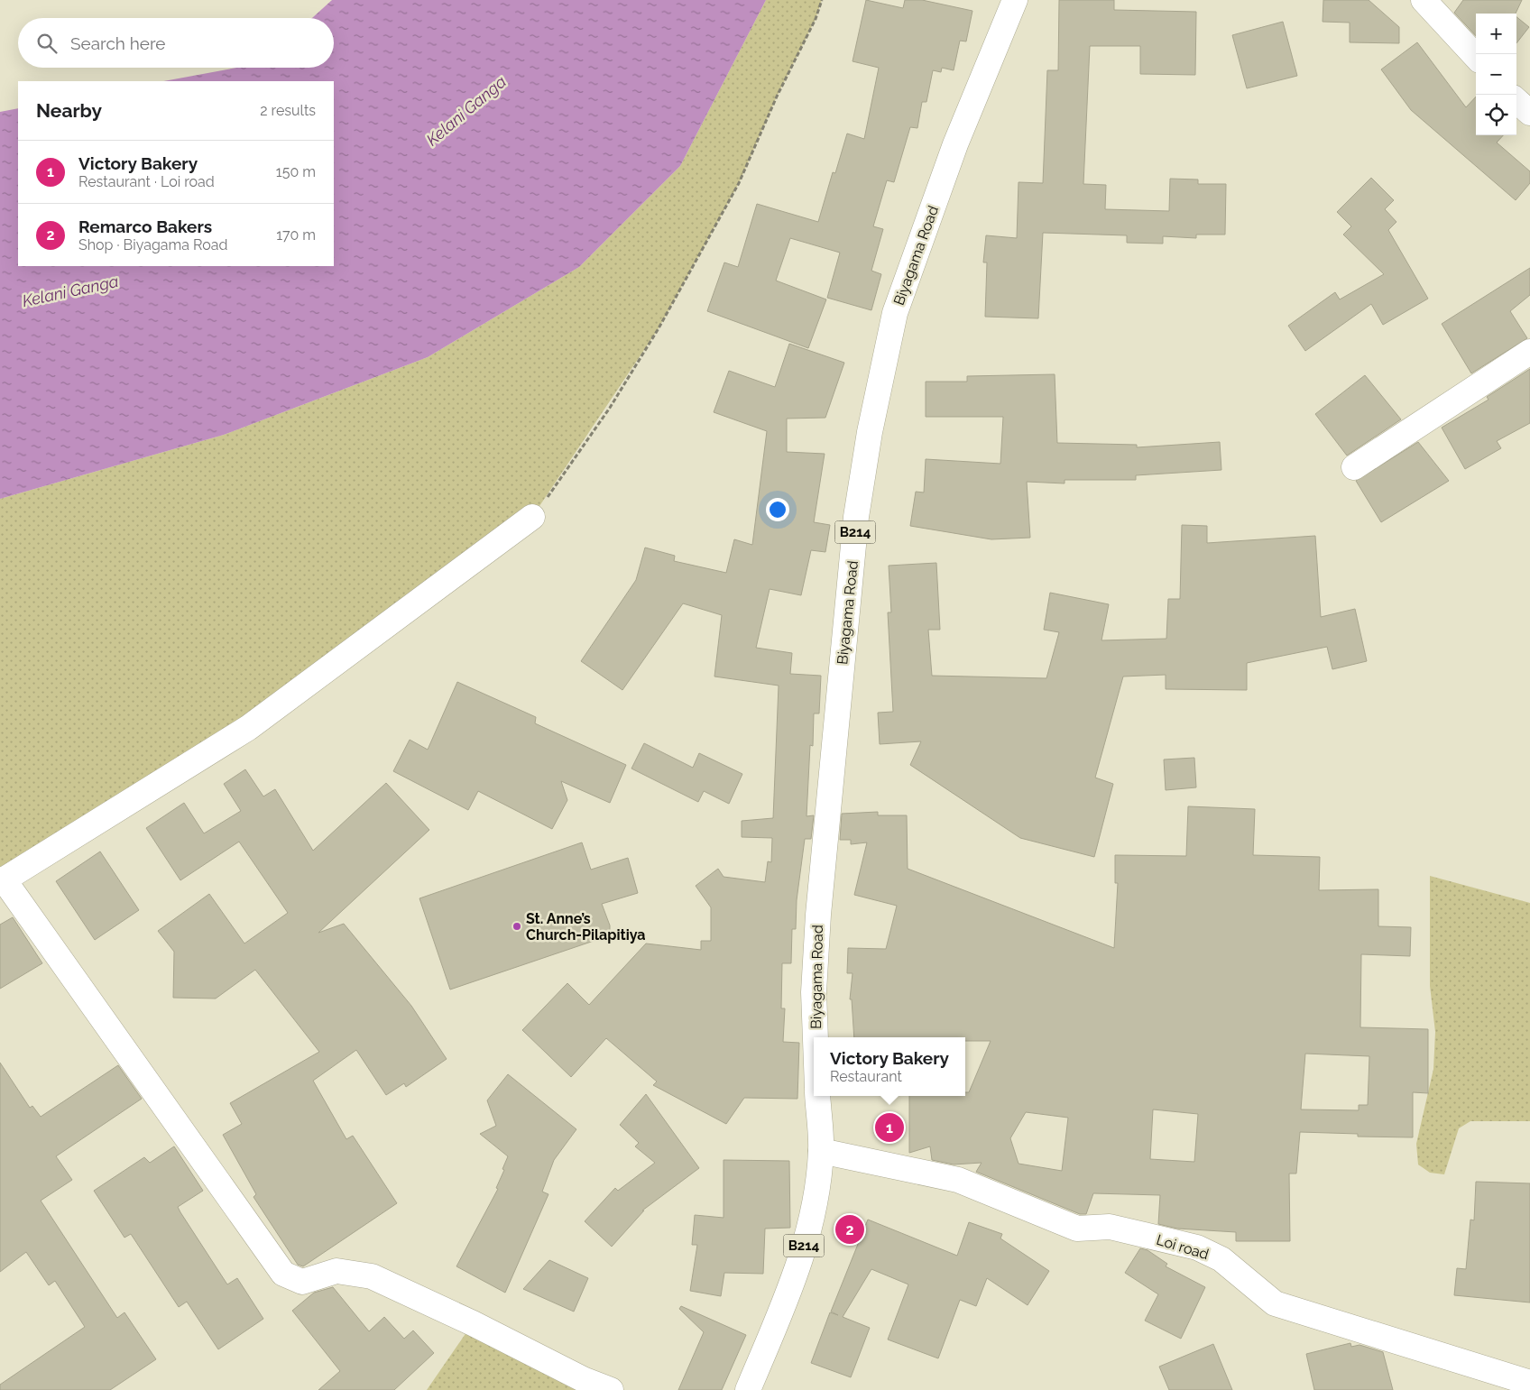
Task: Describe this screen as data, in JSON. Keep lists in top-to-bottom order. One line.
{"streets":{"street":["Biyagama Road","B214","Loi road"]},"crossings":[["B214","Loi road"]],"water":["Kelani Ganga"],"places":["St. Anne’s Church-Pilapitiya"],"page":{"map_buttons":["+","−"],"search":"Search here","heading":["Nearby","2 results"],"list":[{"mark":"1","name":"Victory Bakery","note":"Restaurant · Loi road","value":"150 m"},{"mark":"2","name":"Remarco Bakers","note":"Shop · Biyagama Road","value":"170 m"}],"popup":["Victory Bakery","Restaurant"],"pins":["1","2"]}}
